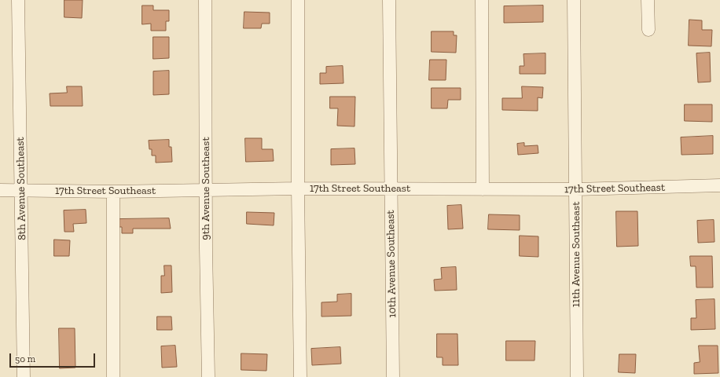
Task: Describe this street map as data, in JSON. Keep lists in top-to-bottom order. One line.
{"streets":{"street":["8th Avenue Southeast","9th Avenue Southeast","17th Street Southeast","11th Avenue Southeast","10th Avenue Southeast"]},"crossings":[["8th Avenue Southeast","17th Street Southeast"],["9th Avenue Southeast","17th Street Southeast"],["17th Street Southeast","11th Avenue Southeast"],["17th Street Southeast","10th Avenue Southeast"]],"scale_bar":"50 m"}
